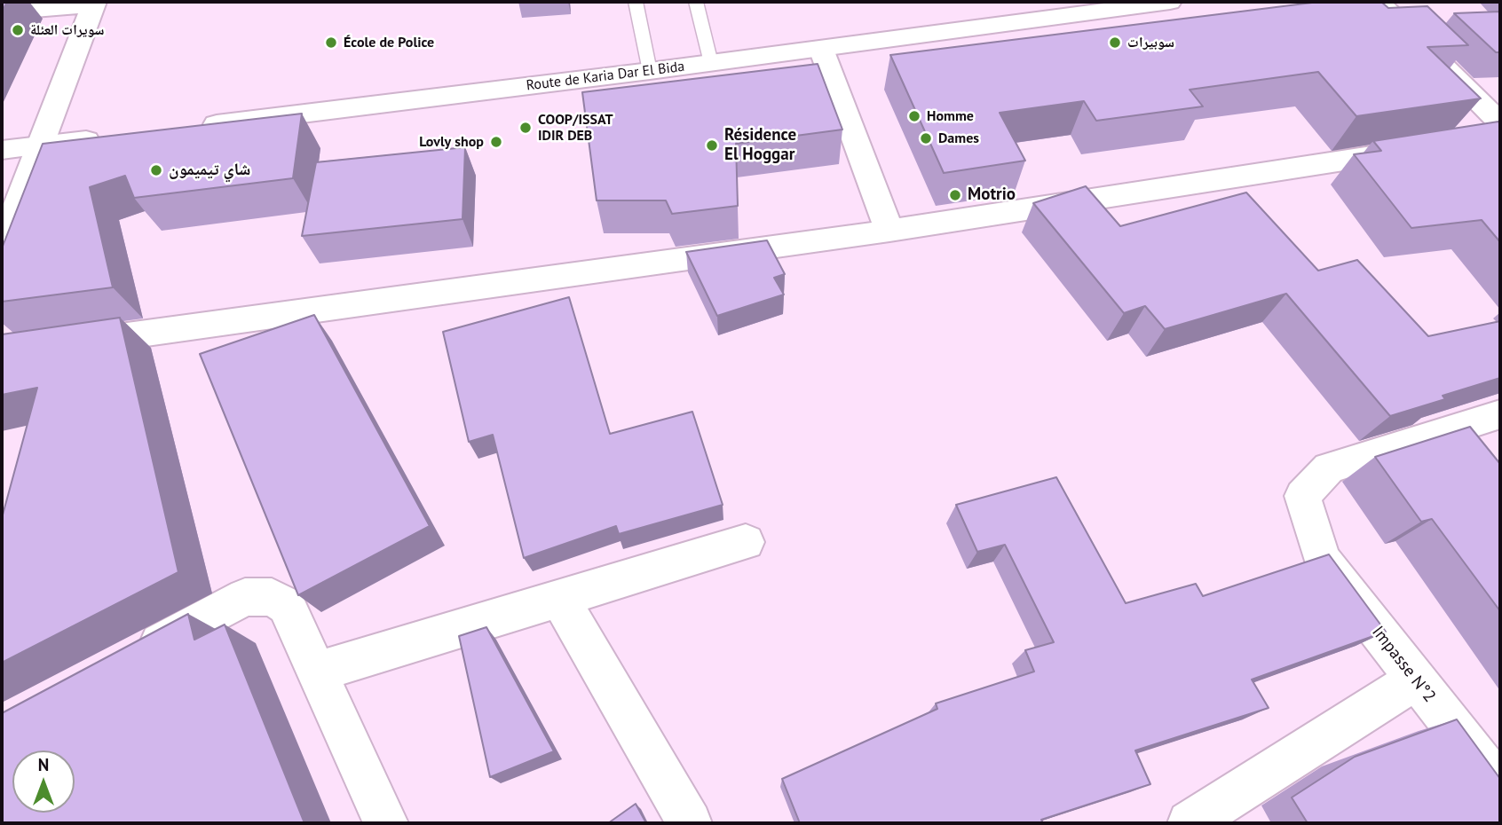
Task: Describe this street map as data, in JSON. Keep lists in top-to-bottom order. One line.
{"streets":{"street":["Route de Karia Dar El Bida","Impasse N°2"]},"places":["سويرات العئلة","École de Police","سوبيرات","Homme","COOP/ISSAT IDIR DEB","Dames","Lovly shop","Résidence El Hoggar","شاي تيميمون","Motrio"],"north":"top"}
